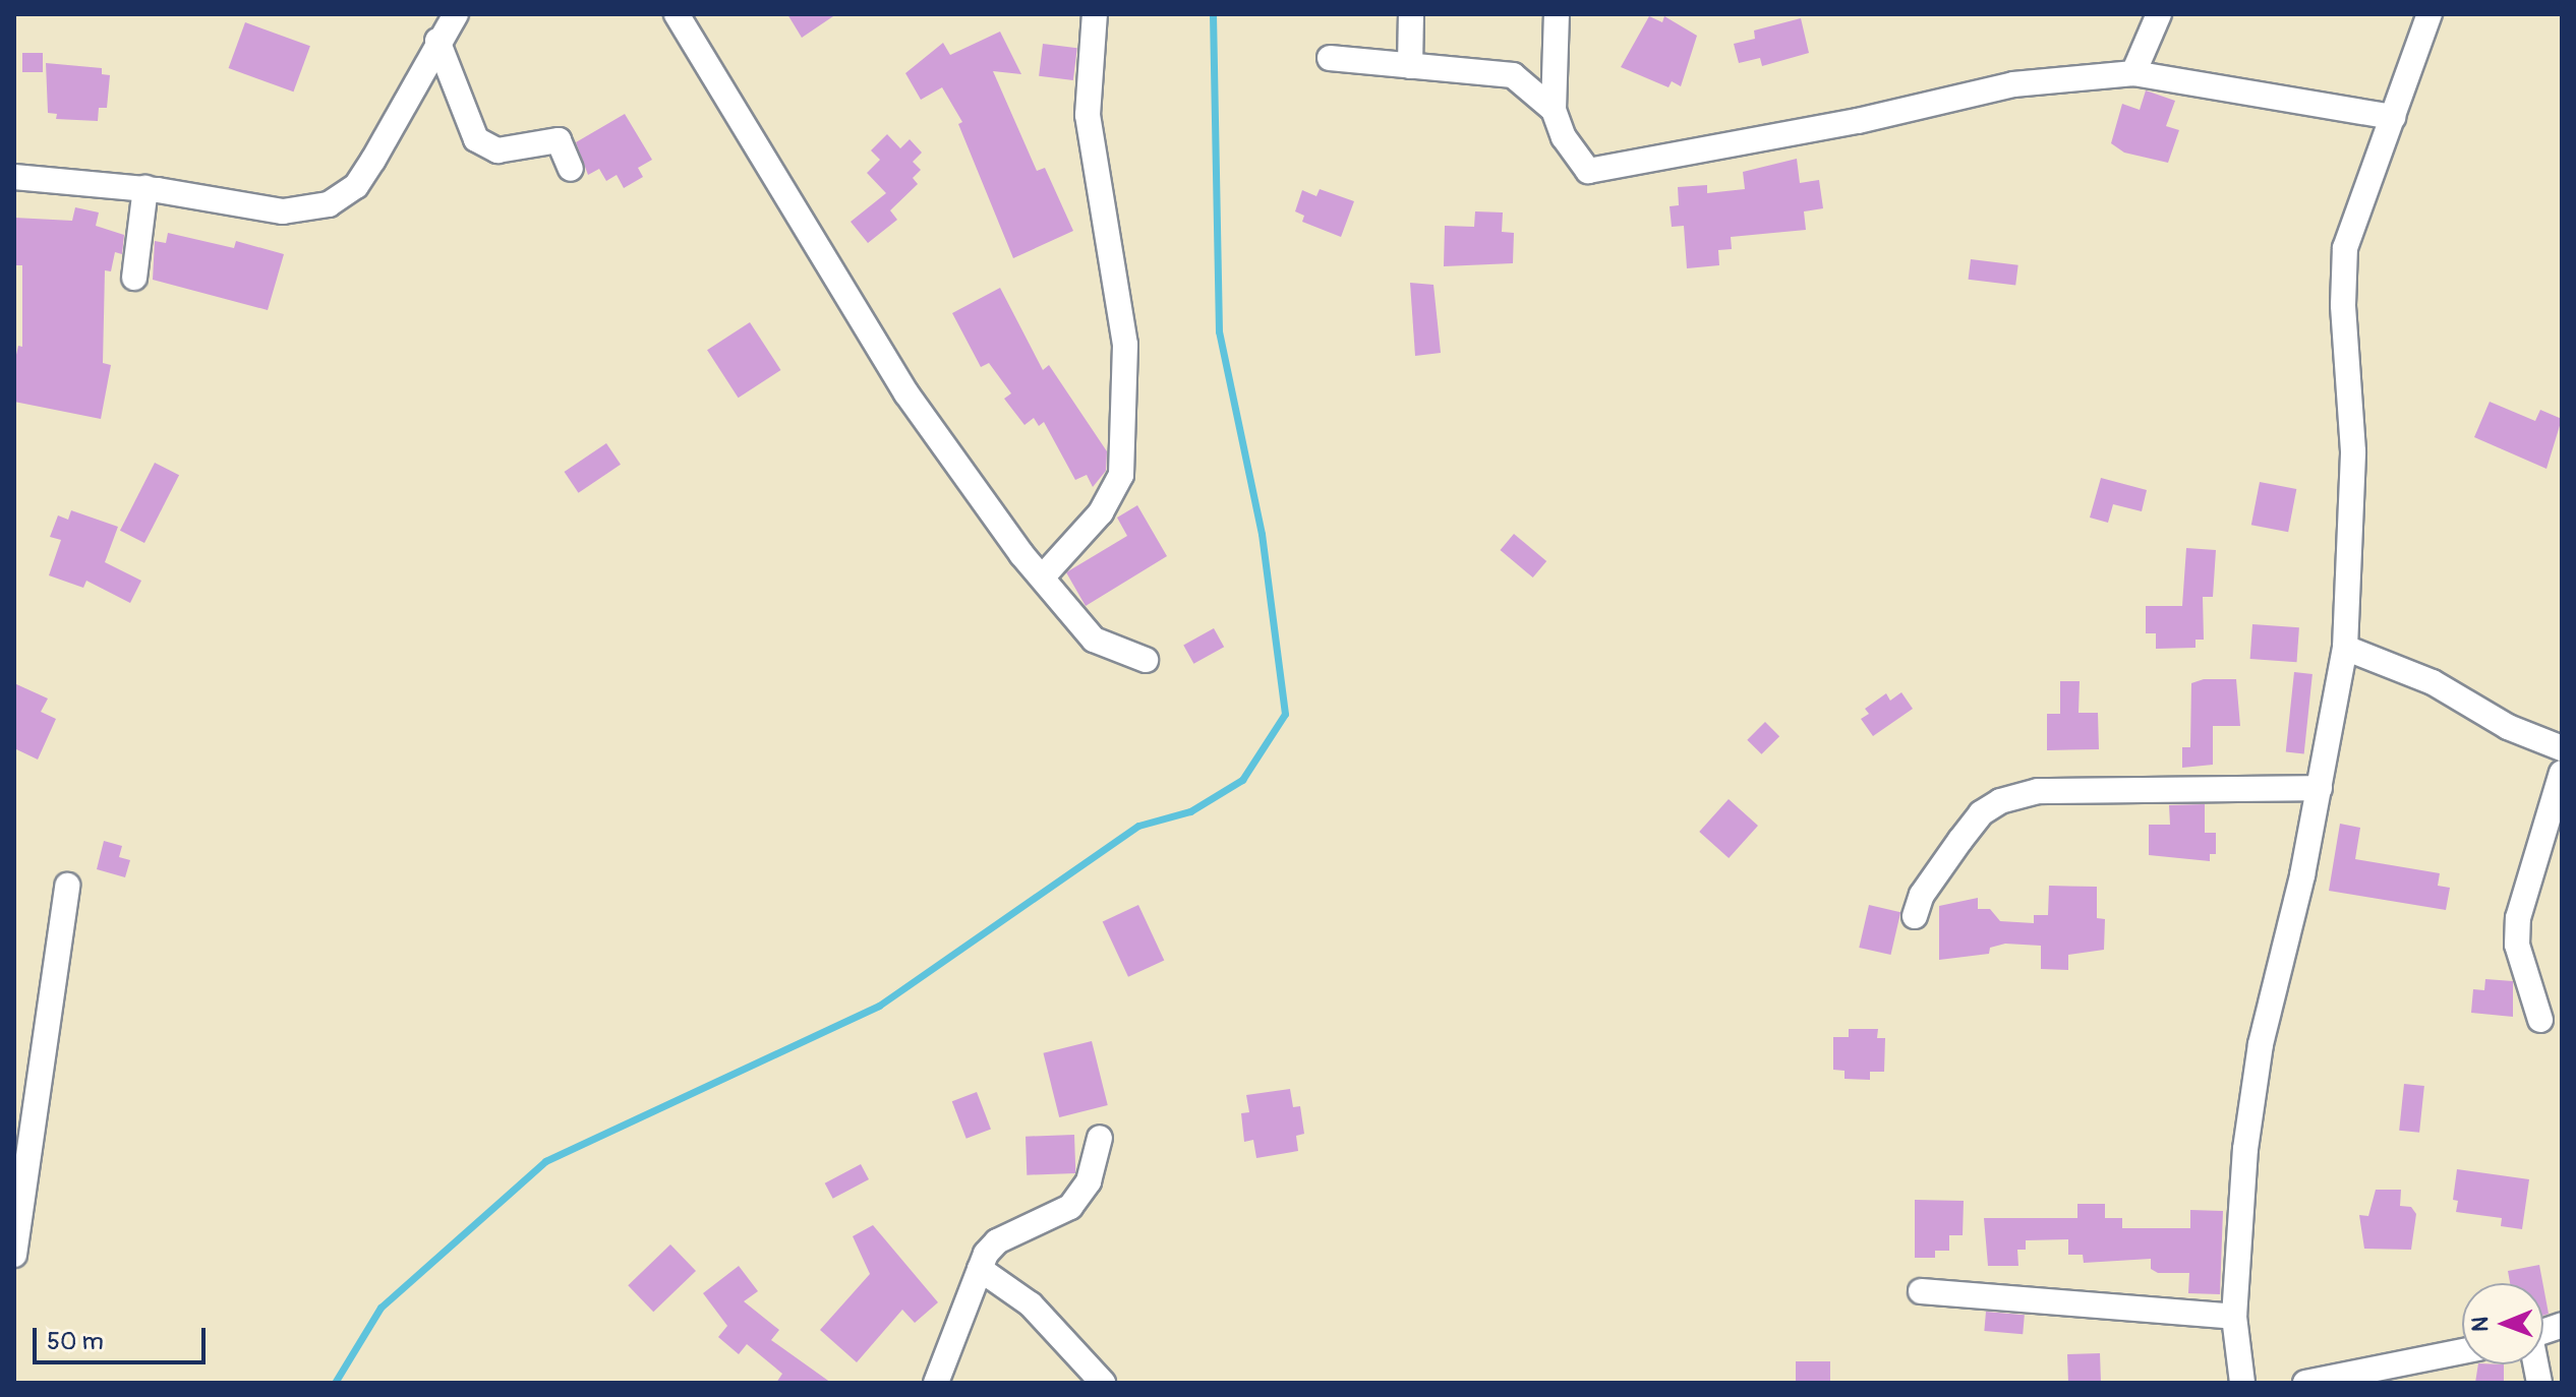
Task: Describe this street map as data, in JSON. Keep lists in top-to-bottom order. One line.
{"scale_bar":"50 m","north":"left"}
